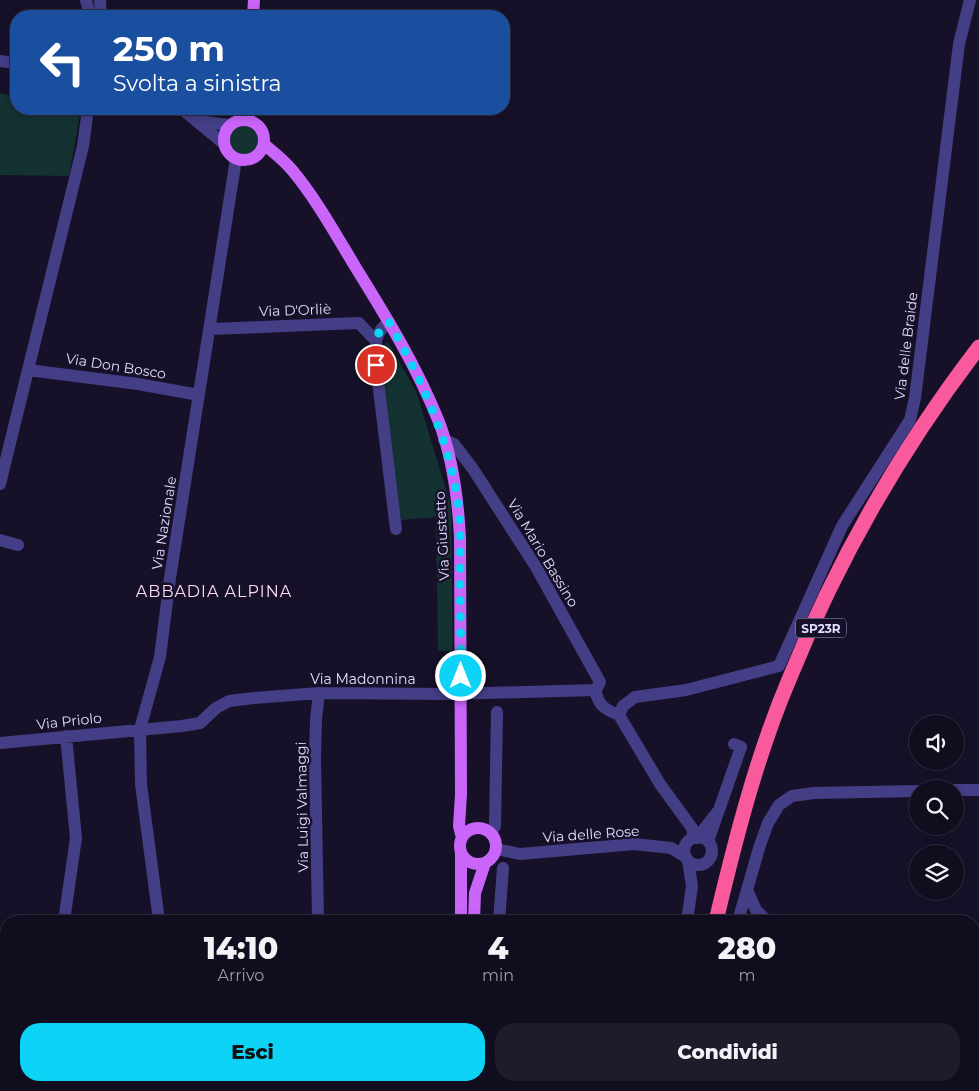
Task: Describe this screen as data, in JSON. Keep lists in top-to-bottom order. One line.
{"streets":{"highway":["SP23R"],"main road":["Via Giustetto"],"street":["Via D'Orliè","Via delle Braide","Via Don Bosco","Via Nazionale","Via Mario Bassino","Via Madonnina","Via Priolo","Via Luigi Valmaggi","Via delle Rose"]},"crossings":[["Via D'Orliè","Via Nazionale"],["Via Don Bosco","Via Nazionale"],["Via Nazionale","Via Giustetto"],["Via Nazionale","Via Madonnina"],["Via Nazionale","Via Priolo"],["Via Giustetto","Via Mario Bassino"],["Via Giustetto","Via Madonnina"],["Via Giustetto","Via delle Rose"],["Via Mario Bassino","Via Madonnina"],["Via Madonnina","Via Priolo"],["Via Madonnina","Via Luigi Valmaggi"]],"districts":["ABBADIA ALPINA"],"page":{"turn":["250 m","Svolta a sinistra"],"eta":["14:10","Arrivo","4","min","280","m"],"buttons":["Esci","Condividi"]}}
